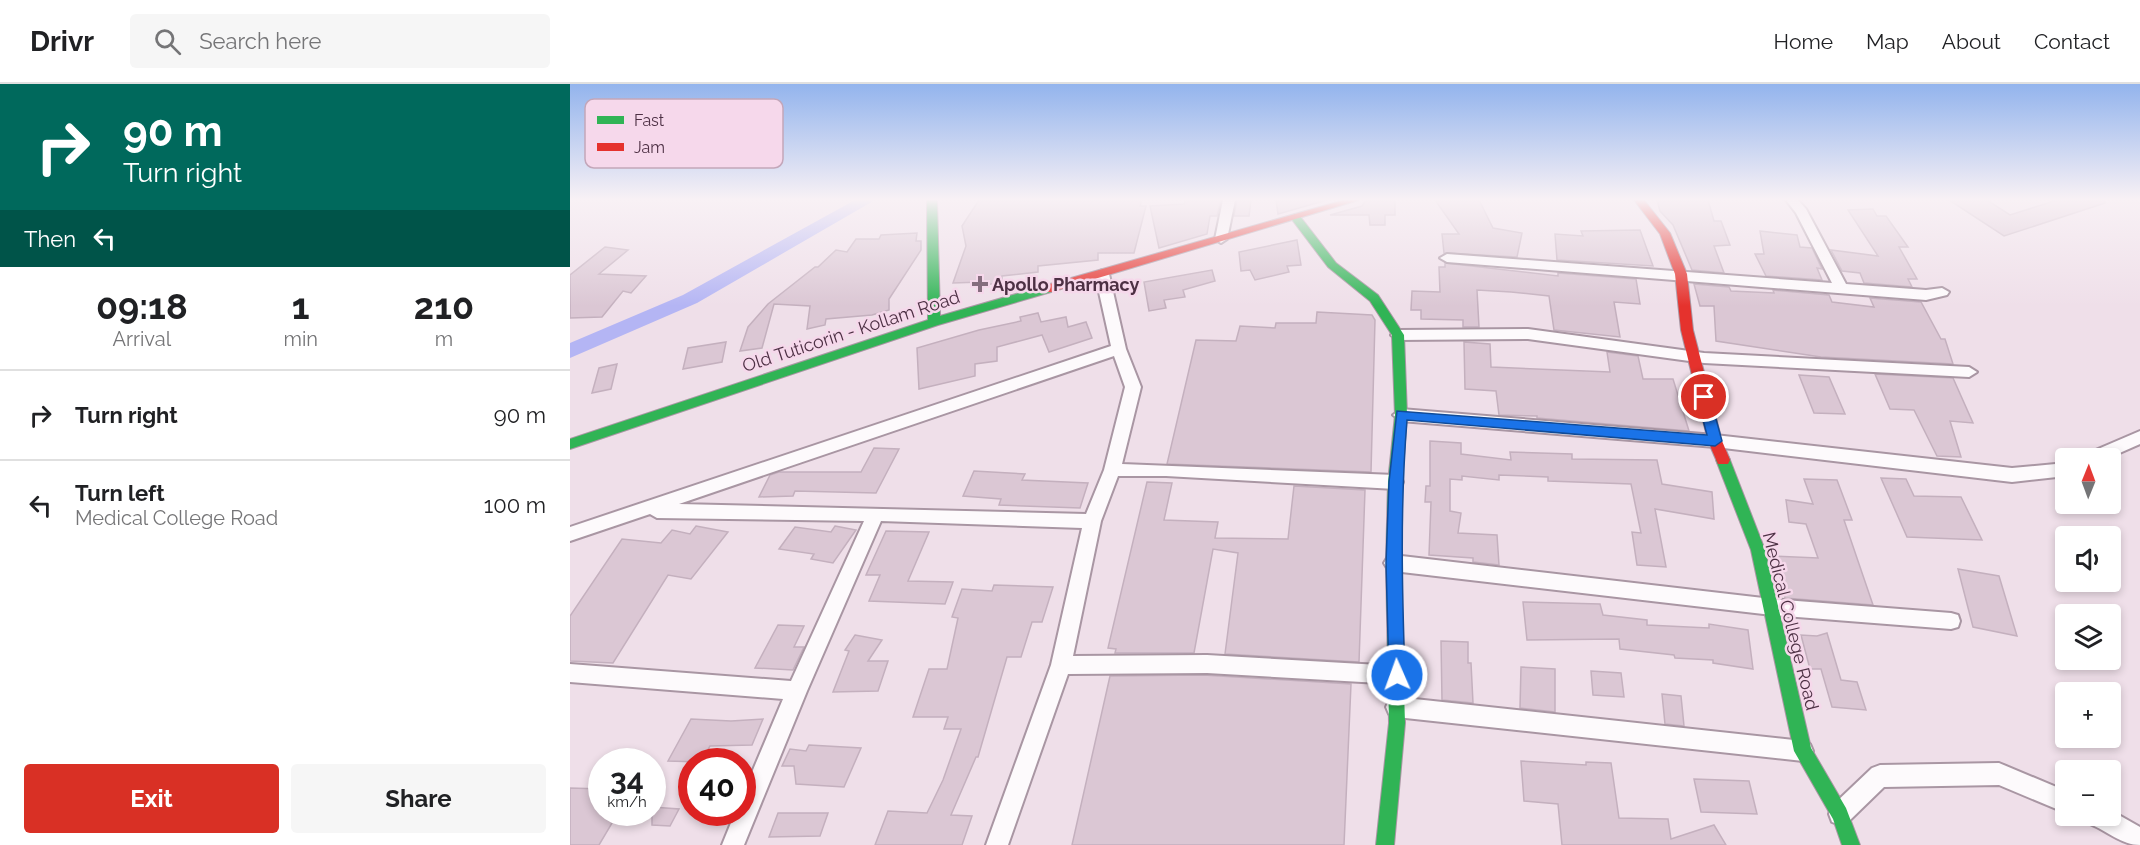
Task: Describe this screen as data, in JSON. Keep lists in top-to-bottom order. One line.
{"streets":{"street":["Old Tuticorin - Kollam Road","Medical College Road"]},"places":{"health":["Apollo Pharmacy"]},"legend":["Fast","Jam"],"north":"top","page":{"header":"Drivr","search":"Search here","nav":["Home","Map","About","Contact"],"turn":["90 m","Turn right"],"then":"Then","eta":["09:18","Arrival","1","min","210","m"],"list":[{"name":"Turn right","value":"90 m"},{"name":"Turn left","note":"Medical College Road","value":"100 m"}],"map_buttons":["+","−"],"speed":"34 km/h","limit":"40","buttons":["Exit","Share"]}}
